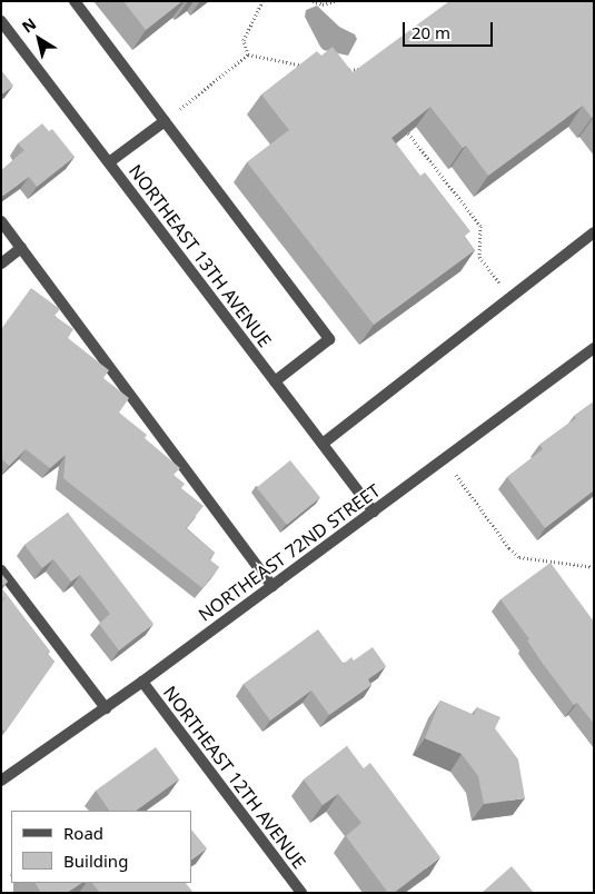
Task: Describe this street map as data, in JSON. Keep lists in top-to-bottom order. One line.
{"streets":{"street":["NORTHEAST 13TH AVENUE","NORTHEAST 72ND STREET","NORTHEAST 12TH AVENUE"]},"crossings":[["NORTHEAST 13TH AVENUE","NORTHEAST 72ND STREET"],["NORTHEAST 72ND STREET","NORTHEAST 12TH AVENUE"]],"legend":["Road","Building"],"scale_bar":"20 m","north":"top left"}
